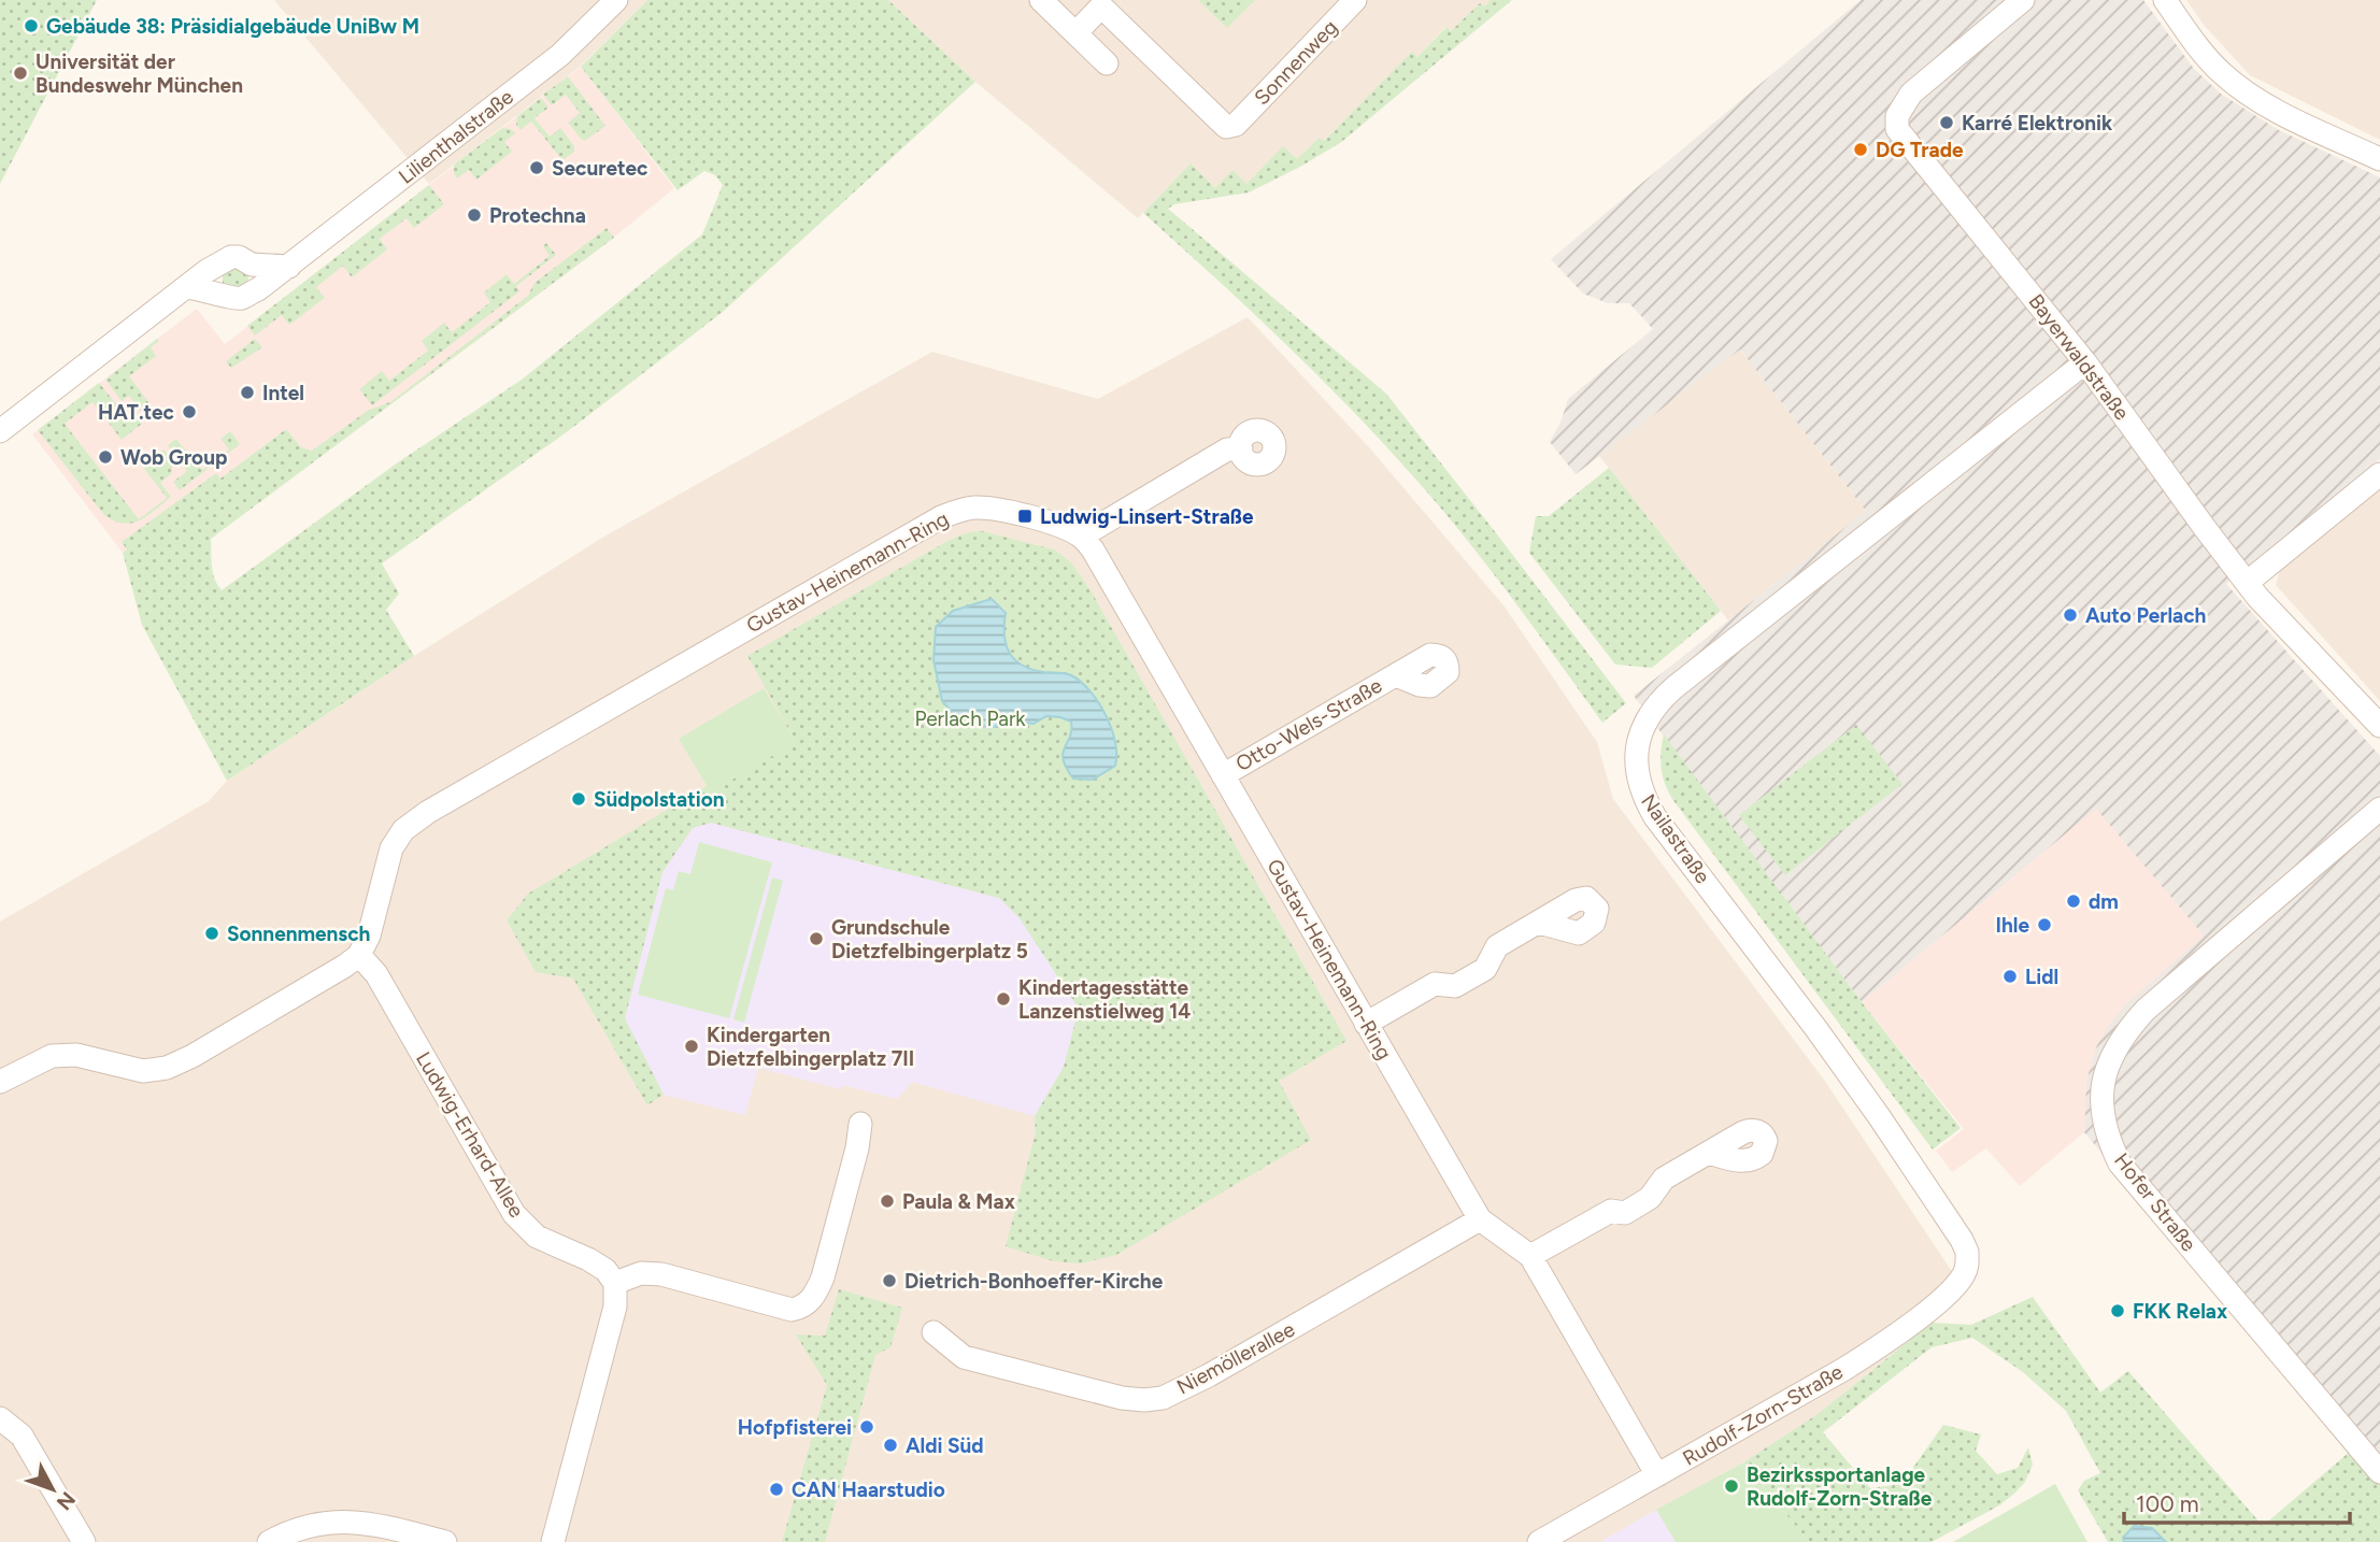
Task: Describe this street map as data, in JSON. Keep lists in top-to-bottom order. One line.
{"streets":{"street":["Sonnenweg","Lilienthalstraße","Bayerwaldstraße","Gustav-Heinemann-Ring","Otto-Wels-Straße","Nailastraße","Ludwig-Erhard-Allee","Hofer Straße","Niemöllerallee","Rudolf-Zorn-Straße"]},"crossings":[["Bayerwaldstraße","Nailastraße"],["Gustav-Heinemann-Ring","Otto-Wels-Straße"],["Gustav-Heinemann-Ring","Ludwig-Erhard-Allee"],["Gustav-Heinemann-Ring","Niemöllerallee"],["Gustav-Heinemann-Ring","Rudolf-Zorn-Straße"],["Nailastraße","Rudolf-Zorn-Straße"]],"parks":["Perlach Park"],"places":{"other":["Gebäude 38: Präsidialgebäude UniBw M","Universität der Bundeswehr München","Karré Elektronik","DG Trade","Securetec","Protechna","Intel","HAT.tec","Wob Group","Auto Perlach","Südpolstation","dm","Ihle","Sonnenmensch","Grundschule Dietzfelbingerplatz 5","Lidl","Kindertagesstätte Lanzenstielweg 14","Kindergarten Dietzfelbingerplatz 7II","Paula & Max","Dietrich-Bonhoeffer-Kirche","FKK Relax","Hofpfisterei","Aldi Süd","Bezirkssportanlage Rudolf-Zorn-Straße","CAN Haarstudio"],"transit":["Ludwig-Linsert-Straße"]},"scale_bar":"100 m","north":"bottom right"}
